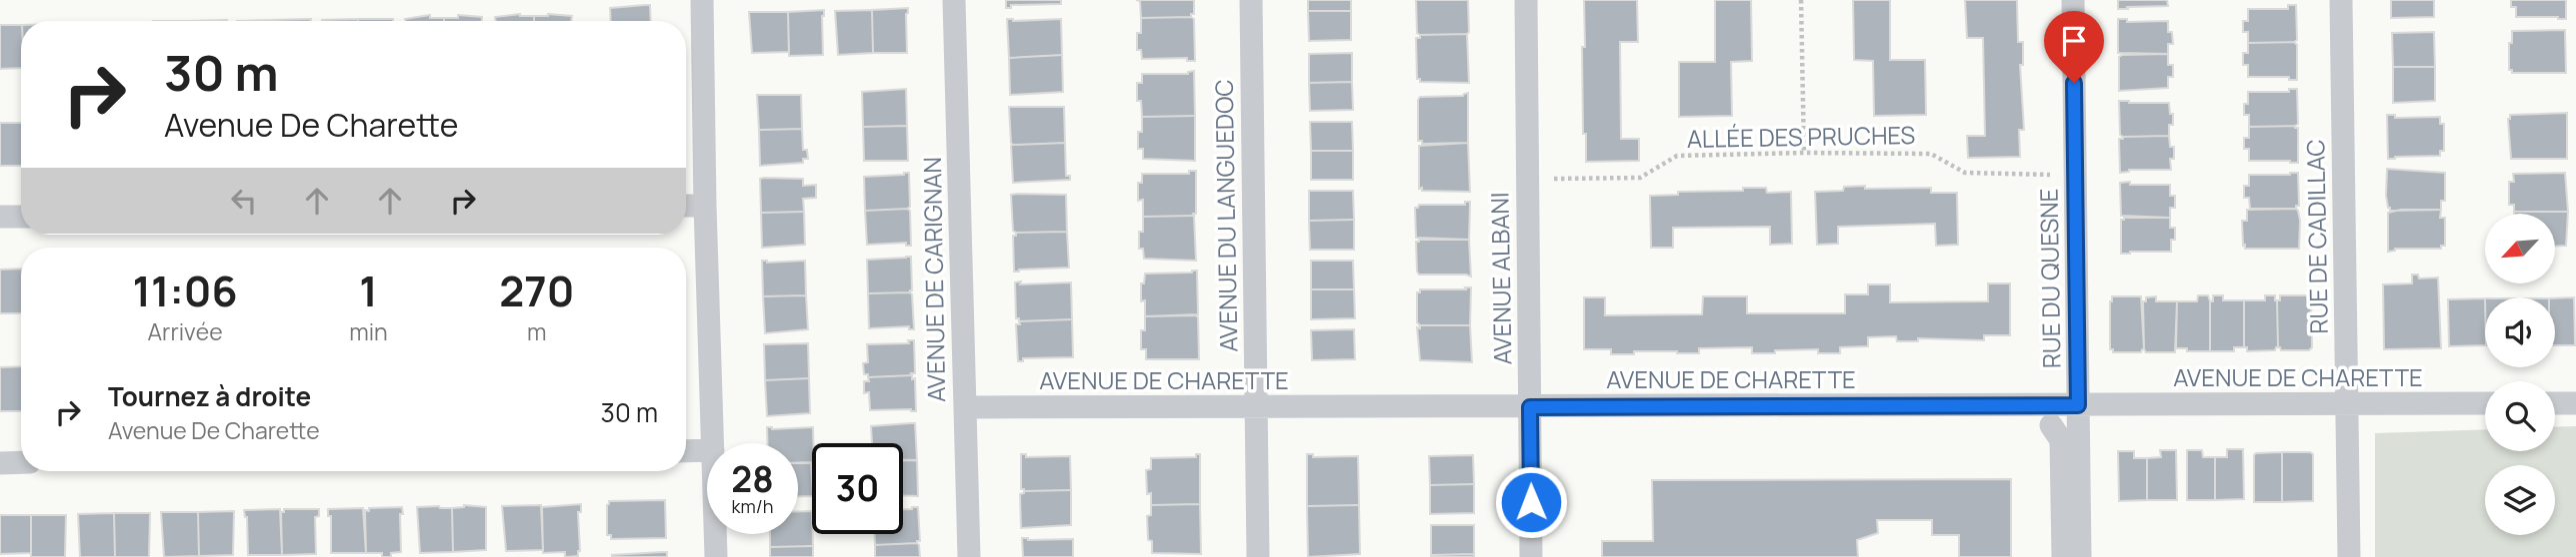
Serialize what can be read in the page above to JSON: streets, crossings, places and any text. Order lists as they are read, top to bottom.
{
  "streets": {
    "street": [
      "AVENUE DU LANGUEDOC",
      "RUE DE CADILLAC",
      "AVENUE ALBANI",
      "RUE DU QUESNE",
      "AVENUE DE CARIGNAN",
      "AVENUE DE CHARETTE"
    ],
    "path": ["ALLÉE DES PRUCHES"]
  },
  "crossings": [
    ["AVENUE DU LANGUEDOC", "AVENUE DE CHARETTE"],
    ["RUE DE CADILLAC", "AVENUE DE CHARETTE"],
    ["AVENUE ALBANI", "AVENUE DE CHARETTE"],
    ["RUE DU QUESNE", "AVENUE DE CHARETTE"],
    ["AVENUE DE CARIGNAN", "AVENUE DE CHARETTE"]
  ],
  "north": "bottom left",
  "page": {
    "turn": ["30 m", "Avenue De Charette"],
    "eta": [
      "11:06",
      "Arrivée",
      "1",
      "min",
      "270",
      "m"
    ],
    "list": [
      {
        "name": "Tournez à droite",
        "note": "Avenue De Charette",
        "value": "30 m"
      }
    ],
    "speed": "28 km/h",
    "limit": "30"
  }
}
